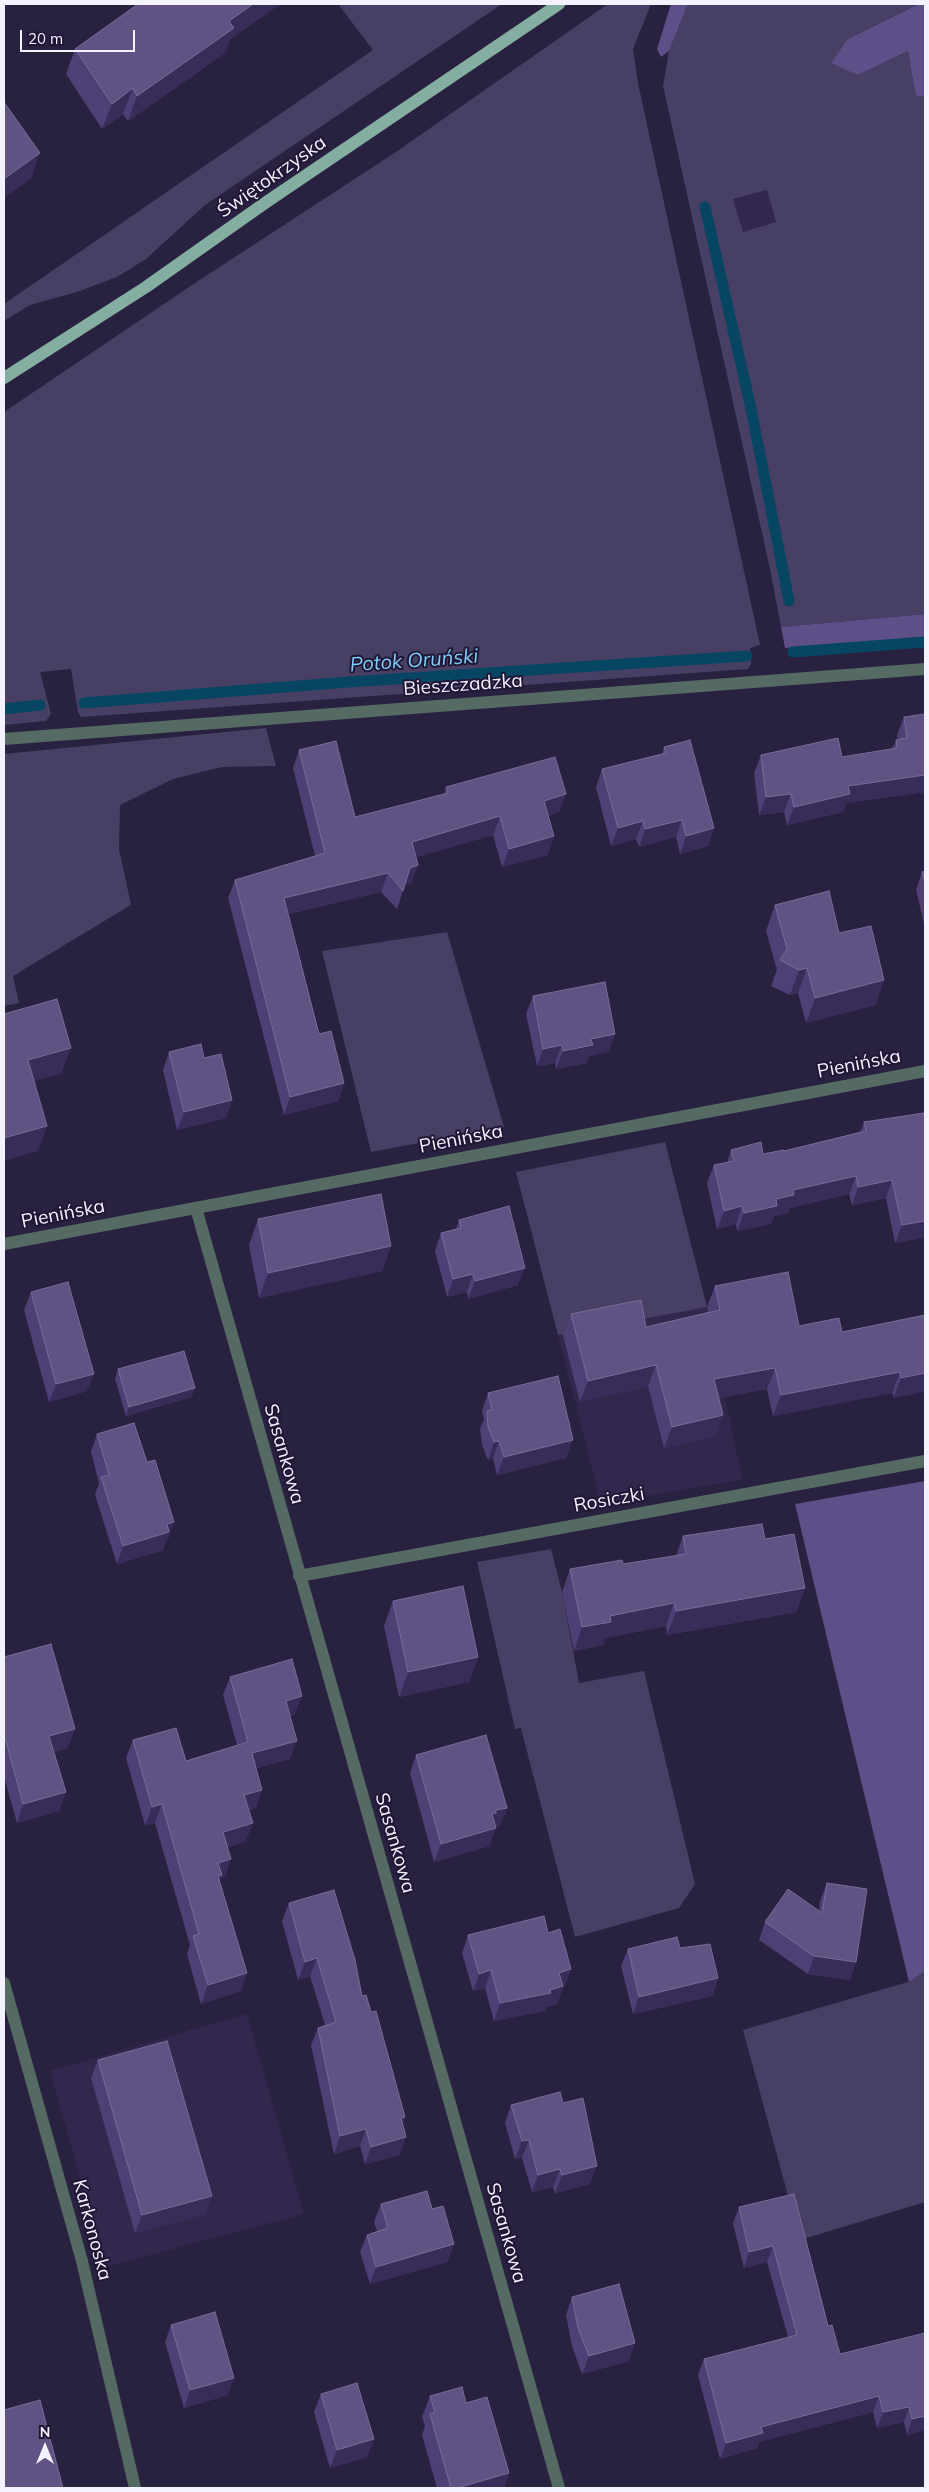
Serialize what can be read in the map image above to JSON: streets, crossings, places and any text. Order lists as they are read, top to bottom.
{
  "streets": {
    "main road": ["Świętokrzyska"],
    "street": [
      "Bieszczadzka",
      "Pienińska",
      "Sasankowa",
      "Rosiczki",
      "Karkonoska"
    ]
  },
  "crossings": [
    ["Pienińska", "Sasankowa"],
    ["Sasankowa", "Rosiczki"]
  ],
  "water": ["Potok Oruński"],
  "scale_bar": "20 m",
  "north": "top"
}
